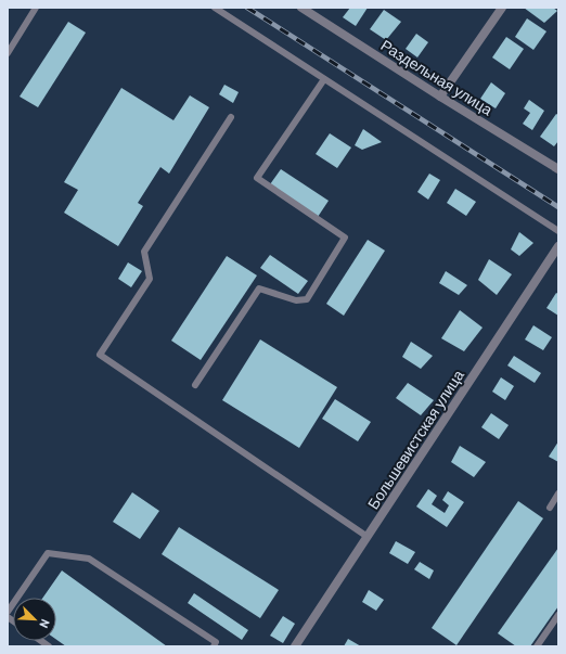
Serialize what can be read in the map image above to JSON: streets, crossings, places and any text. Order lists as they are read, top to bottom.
{
  "streets": {
    "street": ["Раздельная улица", "Большевистская улица"]
  },
  "north": "bottom right"
}
